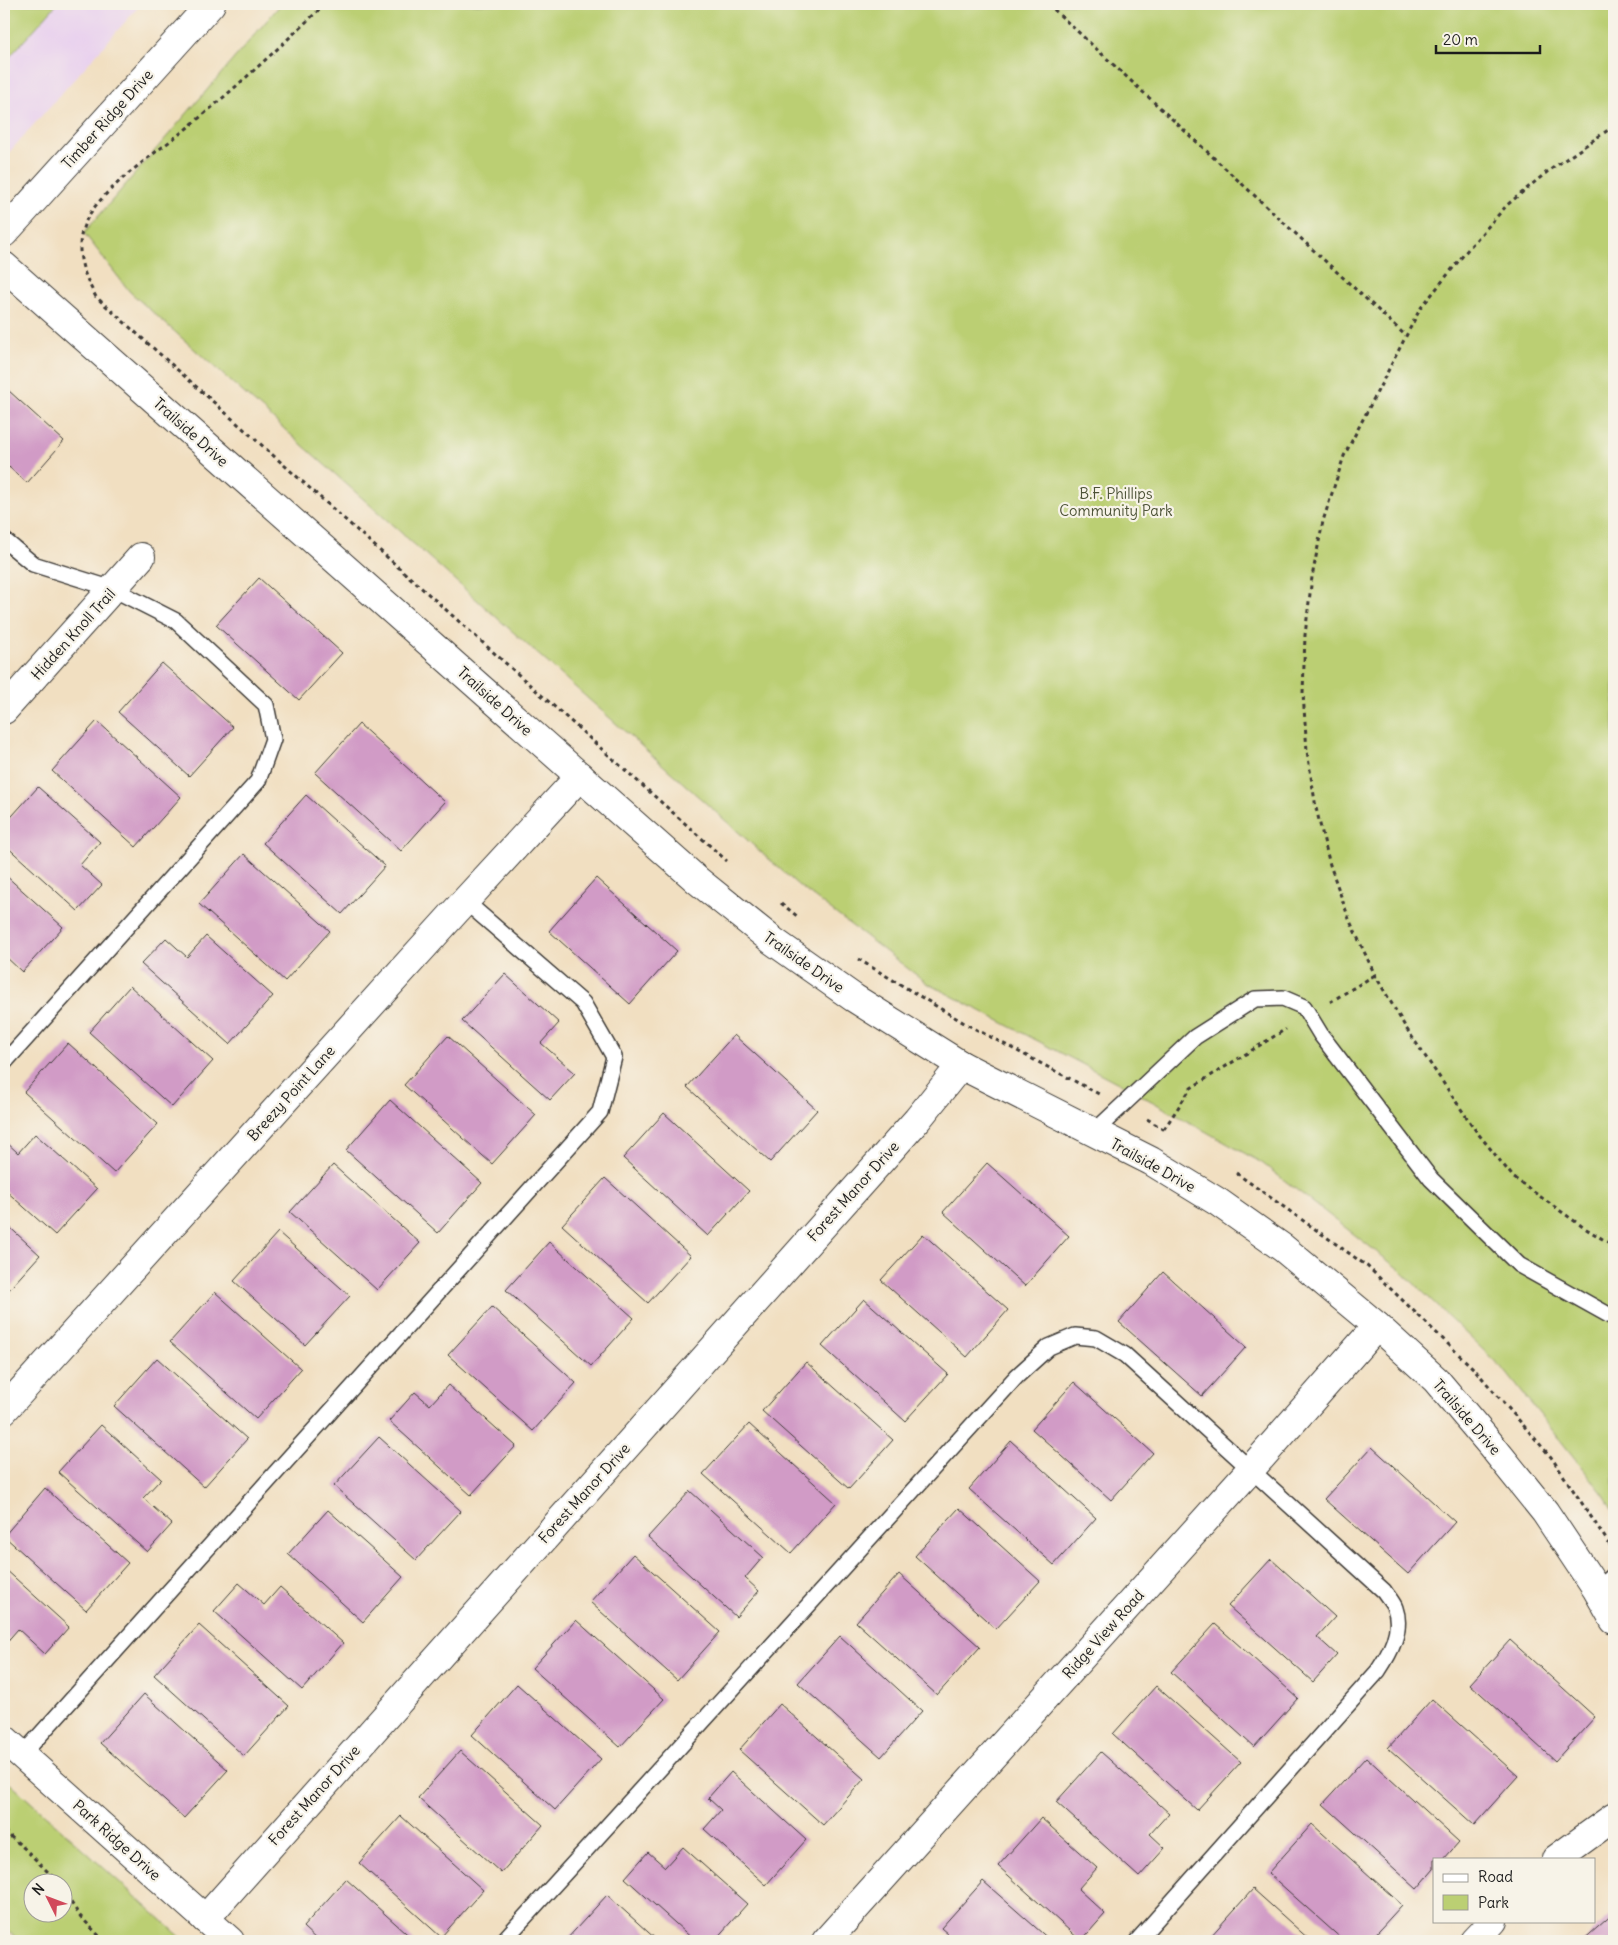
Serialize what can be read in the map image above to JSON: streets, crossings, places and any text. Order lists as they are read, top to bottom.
{
  "streets": {
    "street": [
      "Timber Ridge Drive",
      "Trailside Drive",
      "Hidden Knoll Trail",
      "Breezy Point Lane",
      "Forest Manor Drive",
      "Ridge View Road",
      "Park Ridge Drive"
    ]
  },
  "crossings": [
    ["Trailside Drive", "Breezy Point Lane"],
    ["Trailside Drive", "Forest Manor Drive"],
    ["Trailside Drive", "Ridge View Road"],
    ["Forest Manor Drive", "Park Ridge Drive"]
  ],
  "parks": ["B.F. Phillips Community Park"],
  "legend": ["Road", "Park"],
  "scale_bar": "20 m",
  "north": "top left"
}
